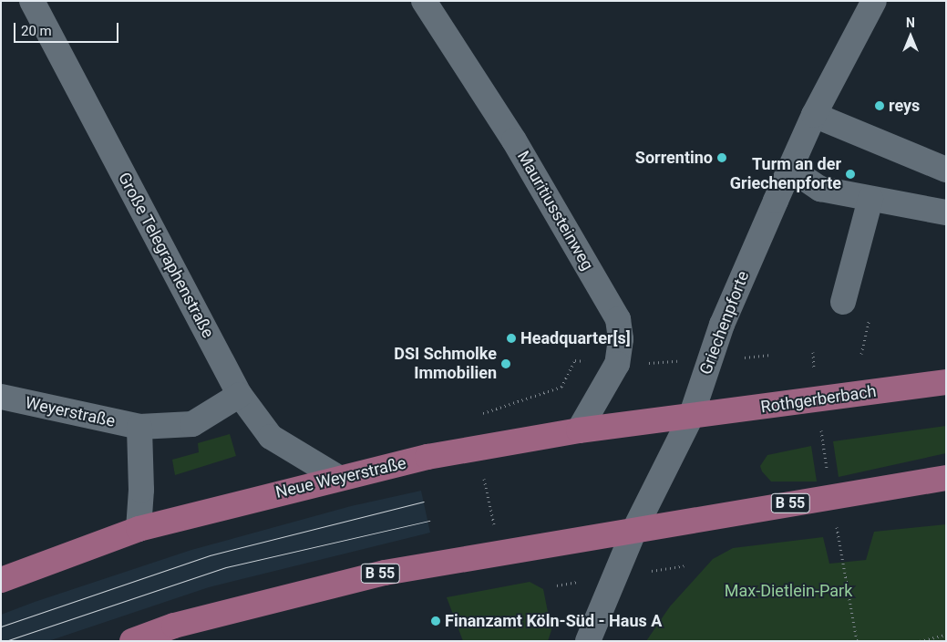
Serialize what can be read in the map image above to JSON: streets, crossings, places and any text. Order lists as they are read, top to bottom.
{
  "streets": {
    "main road": ["Rothgerberbach", "Neue Weyerstraße", "B 55"],
    "street": [
      "Mauritiussteinweg",
      "Große Telegraphenstraße",
      "Griechenpforte",
      "Weyerstraße"
    ]
  },
  "crossings": [
    ["Mauritiussteinweg", "Neue Weyerstraße"],
    ["Große Telegraphenstraße", "Weyerstraße"],
    ["Große Telegraphenstraße", "Neue Weyerstraße"],
    ["Griechenpforte", "Rothgerberbach"],
    ["Griechenpforte", "Neue Weyerstraße"],
    ["Griechenpforte", "B 55"],
    ["Rothgerberbach", "Neue Weyerstraße"]
  ],
  "parks": ["Max-Dietlein-Park"],
  "places": [
    "reys",
    "Sorrentino",
    "Turm an der Griechenpforte",
    "Headquarter[s]",
    "DSI Schmolke Immobilien",
    "Finanzamt Köln-Süd - Haus A"
  ],
  "scale_bar": "20 m",
  "north": "top"
}
